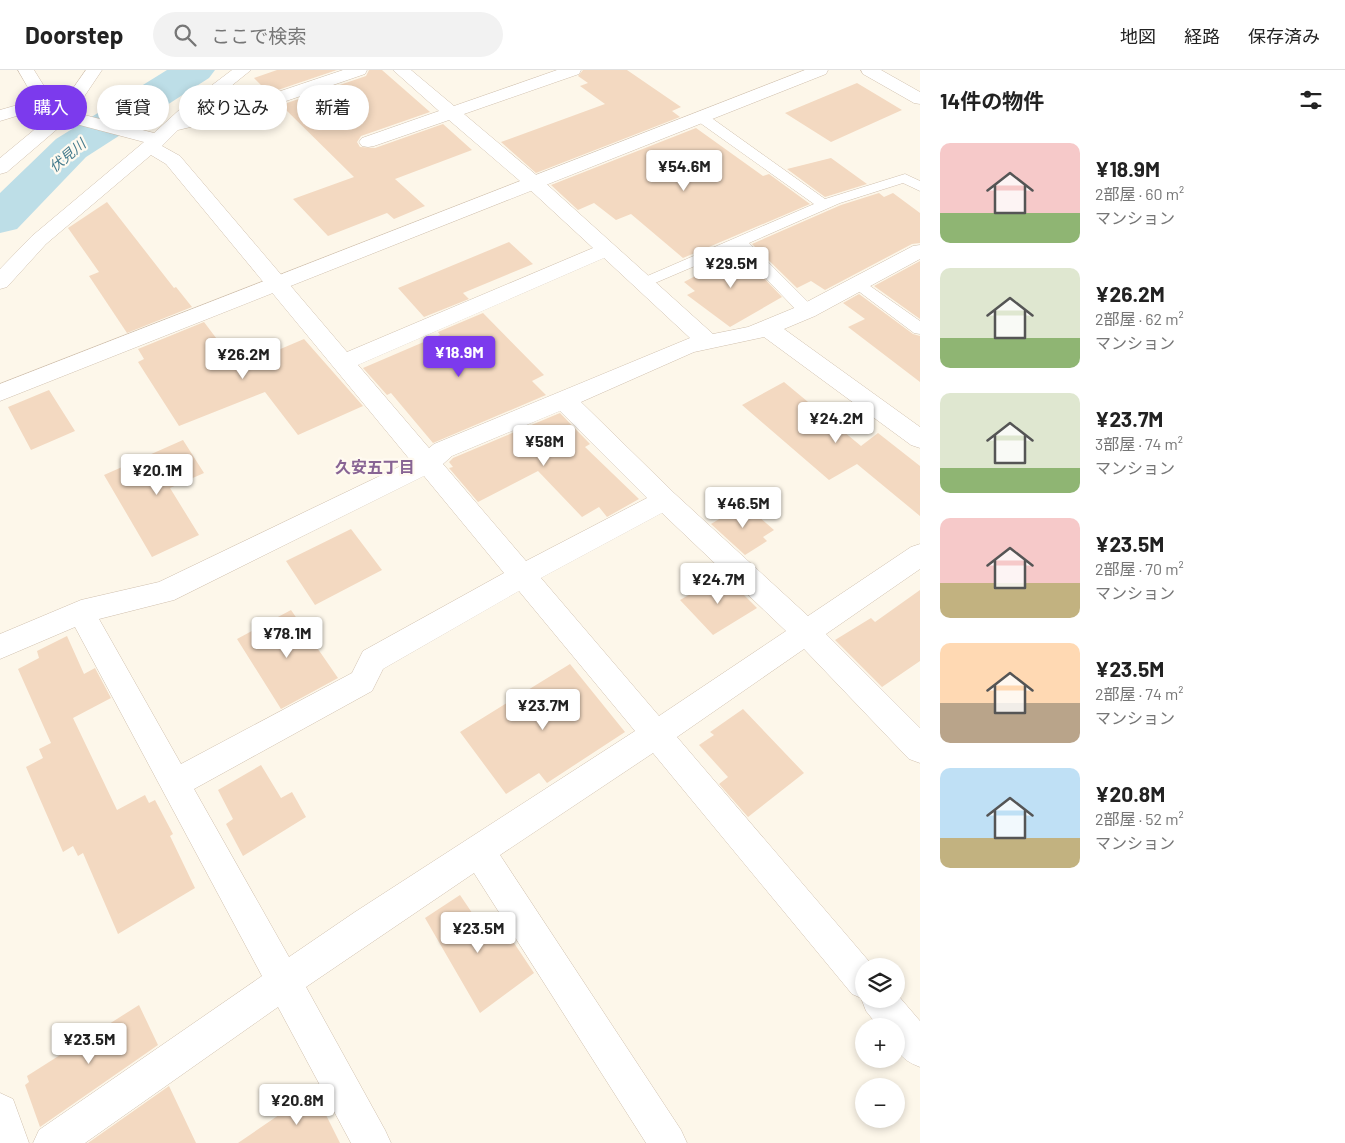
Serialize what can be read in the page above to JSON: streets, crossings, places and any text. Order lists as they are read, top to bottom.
{
  "districts": ["久安五丁目"],
  "water": ["伏見川"],
  "page": {
    "header": "Doorstep",
    "search": "ここで検索",
    "nav": ["地図", "経路", "保存済み"],
    "heading": "14件の物件",
    "chip": [
      "購入",
      "賃貸",
      "絞り込み",
      "新着"
    ],
    "list": [
      {
        "name": "¥18.9M",
        "note": "2部屋 · 60 m² · マンション"
      },
      {
        "name": "¥26.2M",
        "note": "2部屋 · 62 m² · マンション"
      },
      {
        "name": "¥23.7M",
        "note": "3部屋 · 74 m² · マンション"
      },
      {
        "name": "¥23.5M",
        "note": "2部屋 · 70 m² · マンション"
      },
      {
        "name": "¥23.5M",
        "note": "2部屋 · 74 m² · マンション"
      },
      {
        "name": "¥20.8M",
        "note": "2部屋 · 52 m² · マンション"
      }
    ],
    "price": [
      "¥54.6M",
      "¥29.5M",
      "¥18.9M",
      "¥26.2M",
      "¥24.2M",
      "¥58M",
      "¥20.1M",
      "¥46.5M",
      "¥24.7M",
      "¥78.1M",
      "¥23.7M",
      "¥23.5M",
      "¥23.5M",
      "¥20.8M"
    ],
    "map_buttons": ["+", "−"]
  }
}
